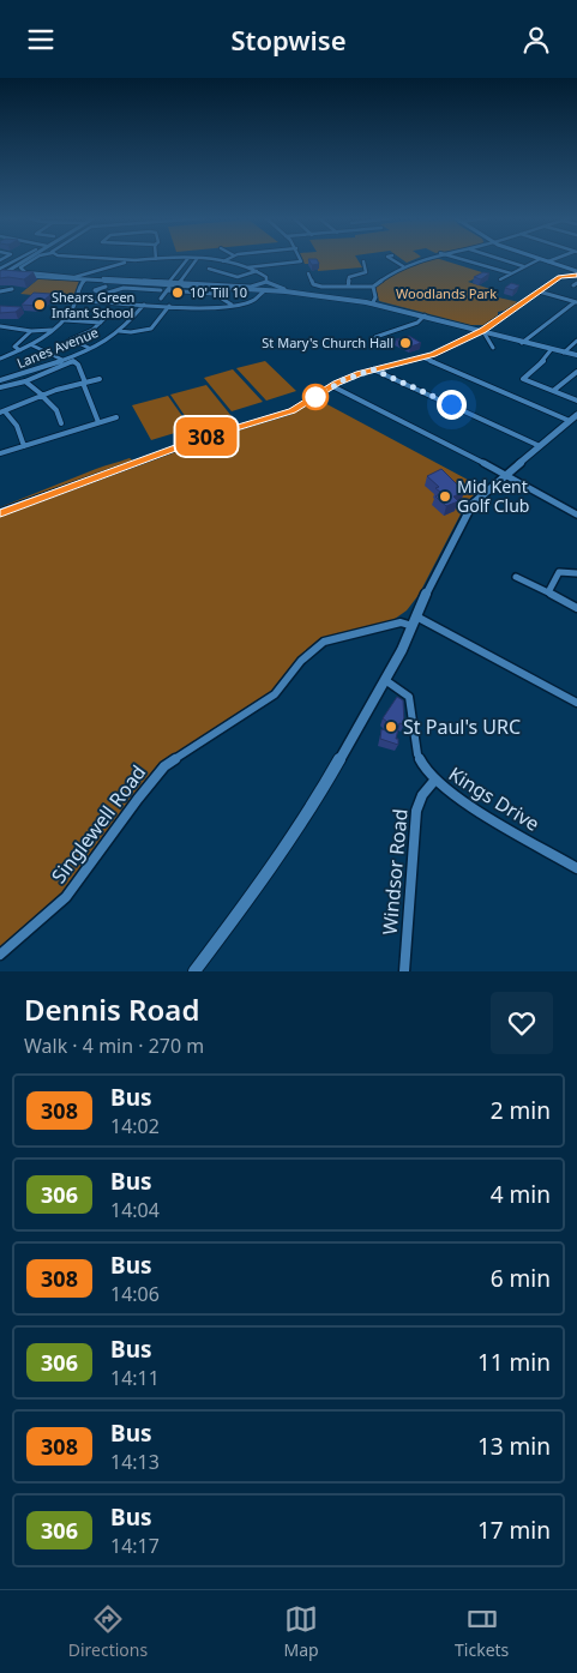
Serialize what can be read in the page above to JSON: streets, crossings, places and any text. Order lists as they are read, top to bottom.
{
  "streets": {
    "street": [
      "Lanes Avenue",
      "Kings Drive",
      "Singlewell Road",
      "Windsor Road"
    ]
  },
  "crossings": [
    ["Kings Drive", "Windsor Road"]
  ],
  "parks": ["Woodlands Park"],
  "places": [
    "10' Till 10",
    "Shears Green Infant School",
    "St Mary's Church Hall",
    "Mid Kent Golf Club",
    "St Paul's URC"
  ],
  "lines": ["bus line 308"],
  "page": {
    "header": "Stopwise",
    "on_map": "308",
    "heading": ["Dennis Road", "Walk · 4 min · 270 m"],
    "list": [
      {
        "mark": "308",
        "name": "Bus",
        "note": "14:02",
        "value": "2 min"
      },
      {
        "mark": "306",
        "name": "Bus",
        "note": "14:04",
        "value": "4 min"
      },
      {
        "mark": "308",
        "name": "Bus",
        "note": "14:06",
        "value": "6 min"
      },
      {
        "mark": "306",
        "name": "Bus",
        "note": "14:11",
        "value": "11 min"
      },
      {
        "mark": "308",
        "name": "Bus",
        "note": "14:13",
        "value": "13 min"
      },
      {
        "mark": "306",
        "name": "Bus",
        "note": "14:17",
        "value": "17 min"
      }
    ],
    "tabs": ["Directions", "Map", "Tickets"]
  }
}
